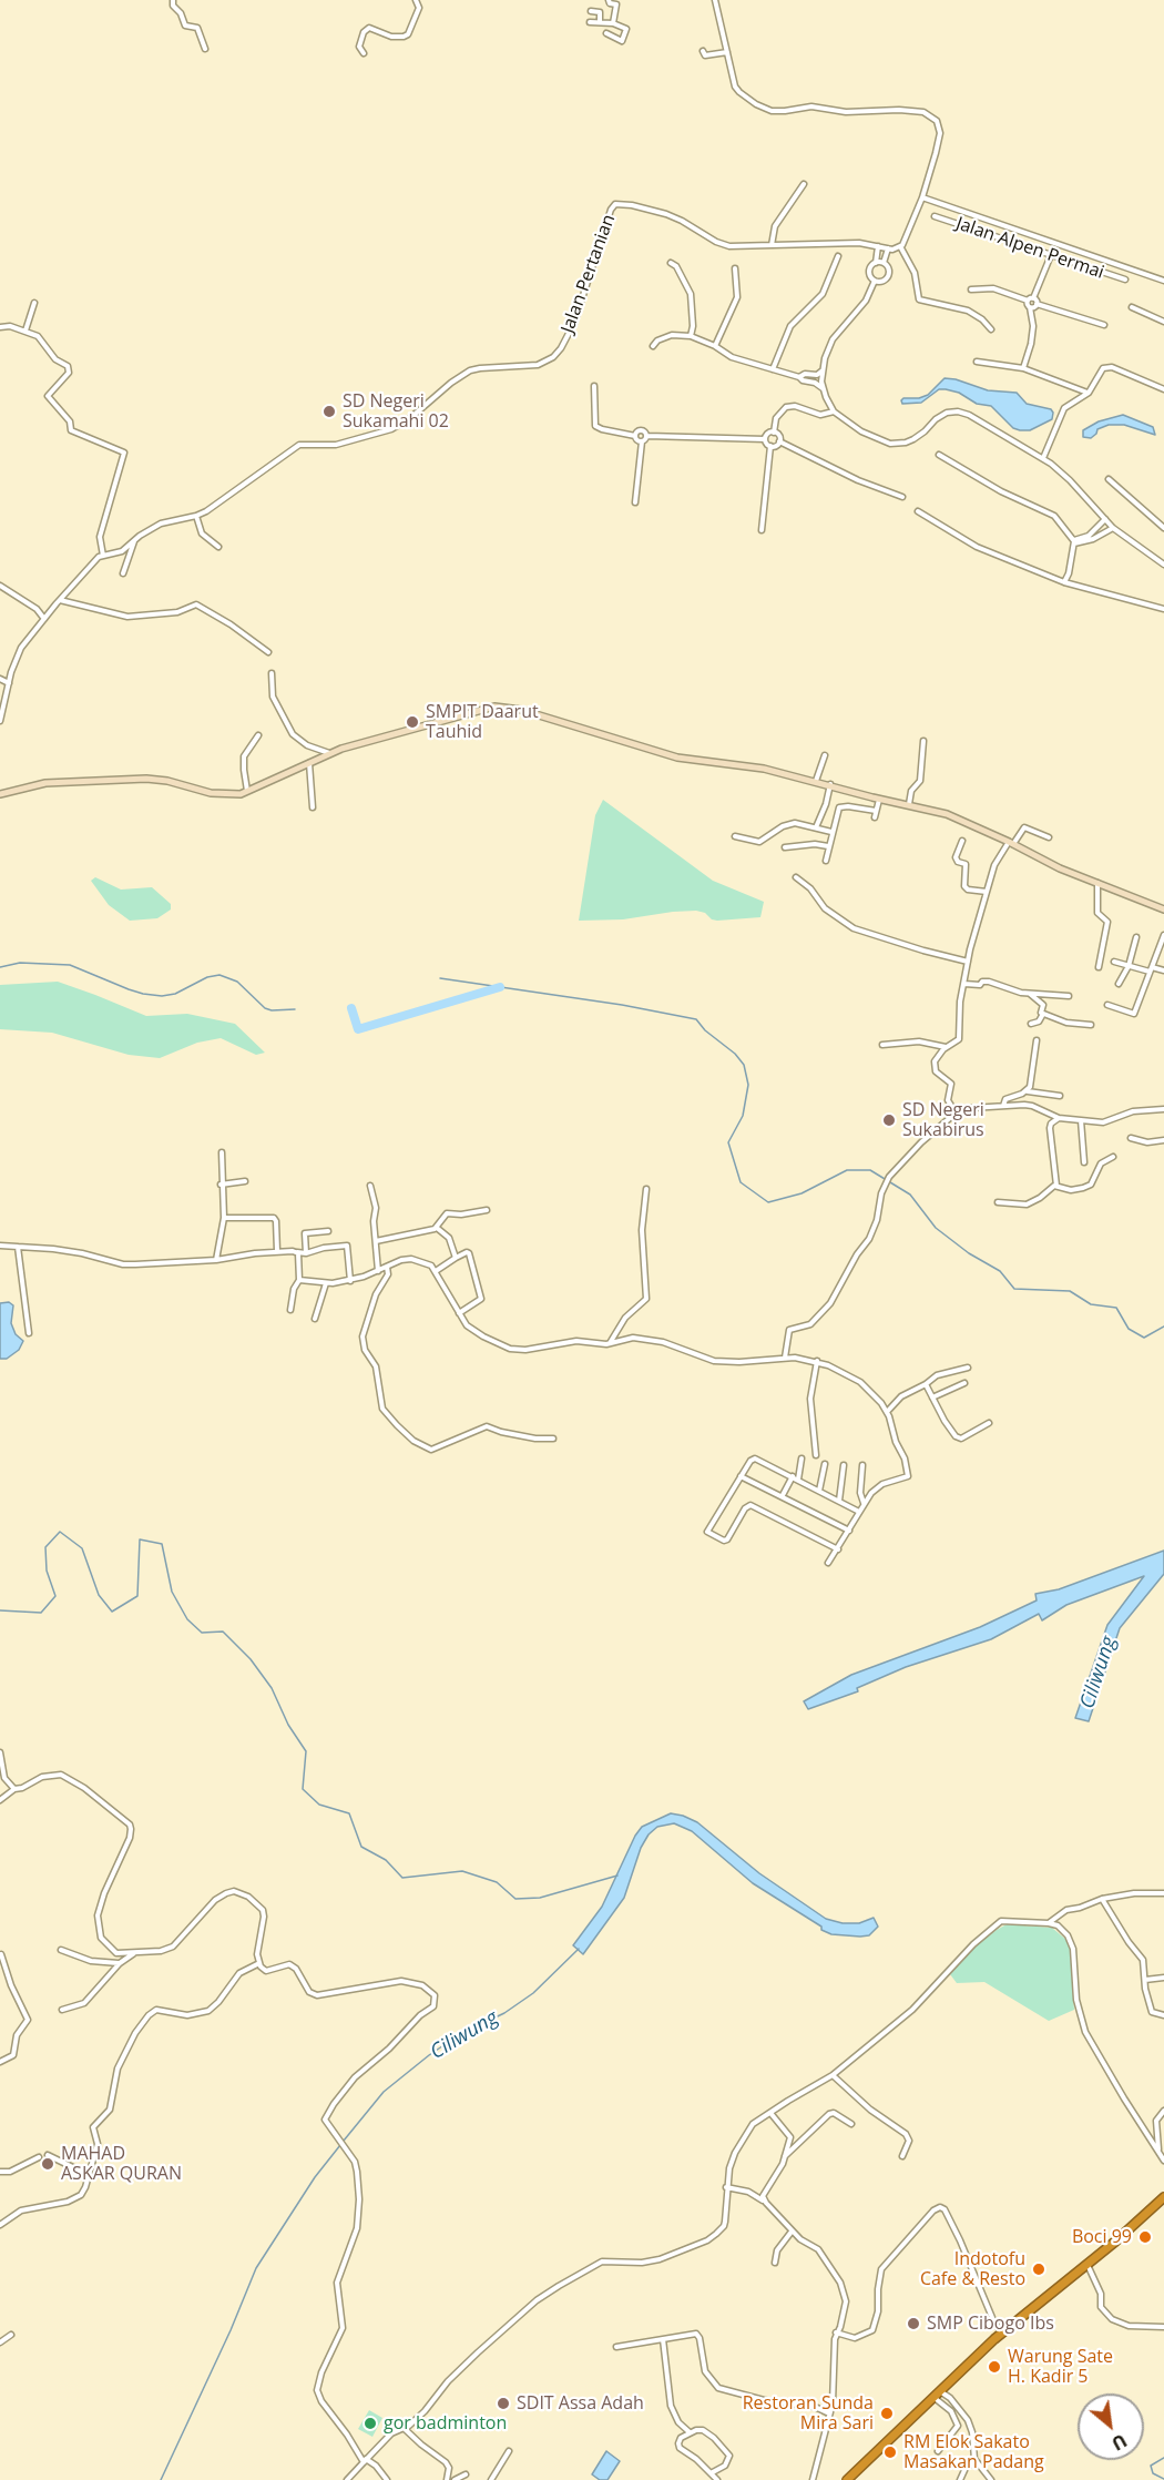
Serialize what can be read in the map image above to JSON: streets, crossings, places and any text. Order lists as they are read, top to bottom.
{
  "streets": {
    "street": ["Jalan Alpen Permai", "Jalan Pertanian"]
  },
  "water": ["Ciliwung"],
  "places": [
    "SD Negeri Sukamahi 02",
    "SMPIT Daarut Tauhid",
    "SD Negeri Sukabirus",
    "MAHAD ASKAR QURAN",
    "Boci 99",
    "Indotofu Cafe & Resto",
    "SMP Cibogo Ibs",
    "Warung Sate H. Kadir 5",
    "SDIT Assa Adah",
    "Restoran Sunda Mira Sari",
    "gor badminton",
    "RM Elok Sakato Masakan Padang"
  ],
  "north": "bottom right"
}
